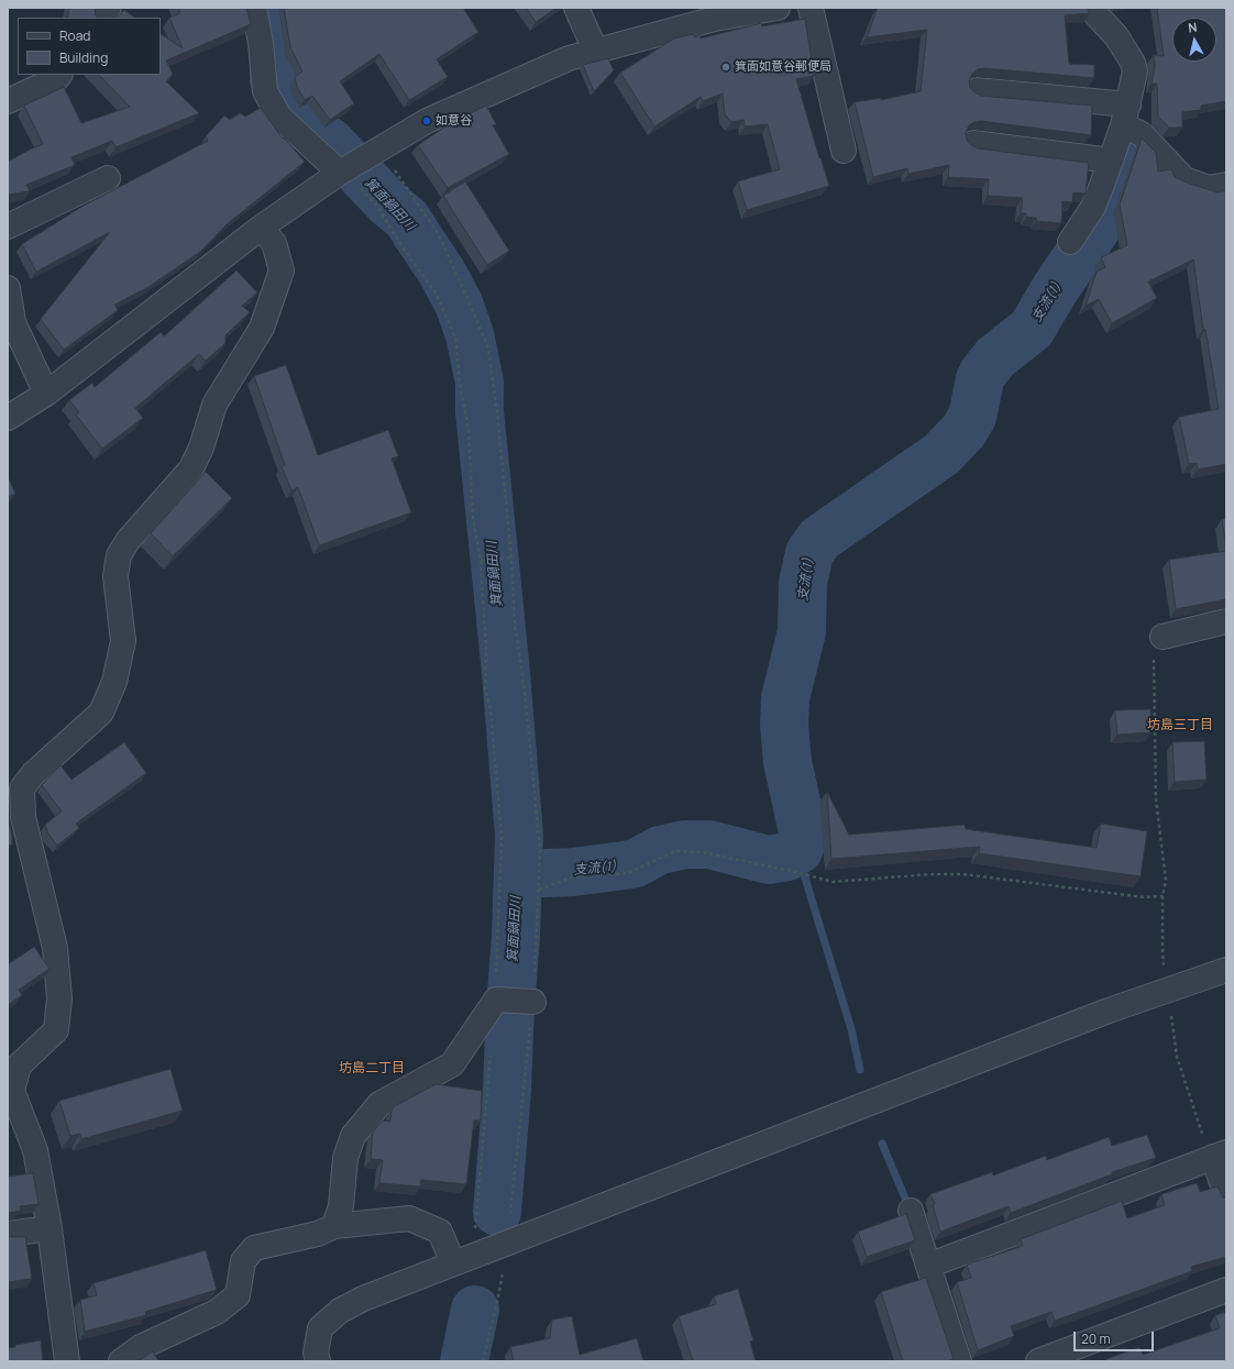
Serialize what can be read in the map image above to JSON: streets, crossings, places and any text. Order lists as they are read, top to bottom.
{
  "districts": ["坊島三丁目", "坊島二丁目"],
  "water": ["箕面鍋田川", "支流(1)"],
  "places": ["箕面如意谷郵便局", "如意谷"],
  "legend": ["Road", "Building"],
  "scale_bar": "20 m",
  "north": "top"
}
